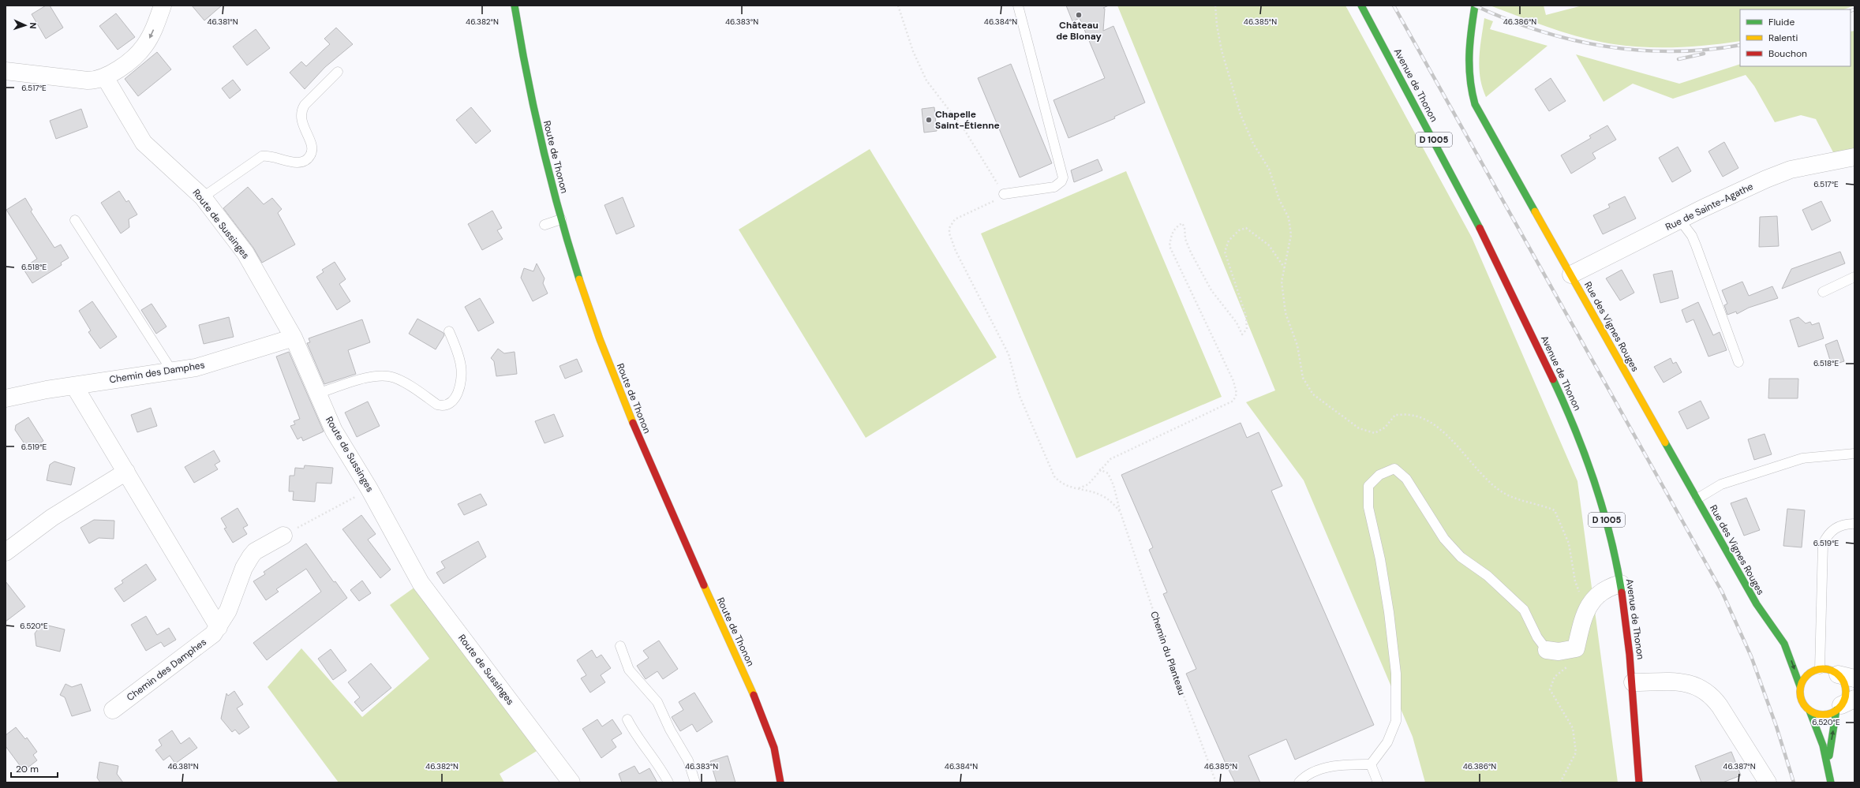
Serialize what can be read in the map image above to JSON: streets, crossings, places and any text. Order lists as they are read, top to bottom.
{
  "streets": {
    "main road": [
      "Avenue de Thonon",
      "D 1005",
      "Route de Thonon",
      "Rue des Vignes Rouges"
    ],
    "street": ["Rue de Sainte-Agathe", "Route de Sussinges", "Chemin des Damphes"],
    "path": ["Chemin du Planteau"]
  },
  "crossings": [
    ["Rue de Sainte-Agathe", "Rue des Vignes Rouges"],
    ["Route de Sussinges", "Chemin des Damphes"]
  ],
  "places": ["Château de Blonay", "Chapelle Saint-Étienne"],
  "legend": ["Fluide", "Ralenti", "Bouchon"],
  "scale_bar": "20 m",
  "north": "right",
  "coordinates": [
    "46.381°N",
    "46.382°N",
    "46.383°N",
    "46.384°N",
    "46.385°N",
    "46.386°N",
    "6.517°E",
    "6.518°E",
    "6.519°E",
    "6.520°E",
    "46.387°N"
  ]
}
